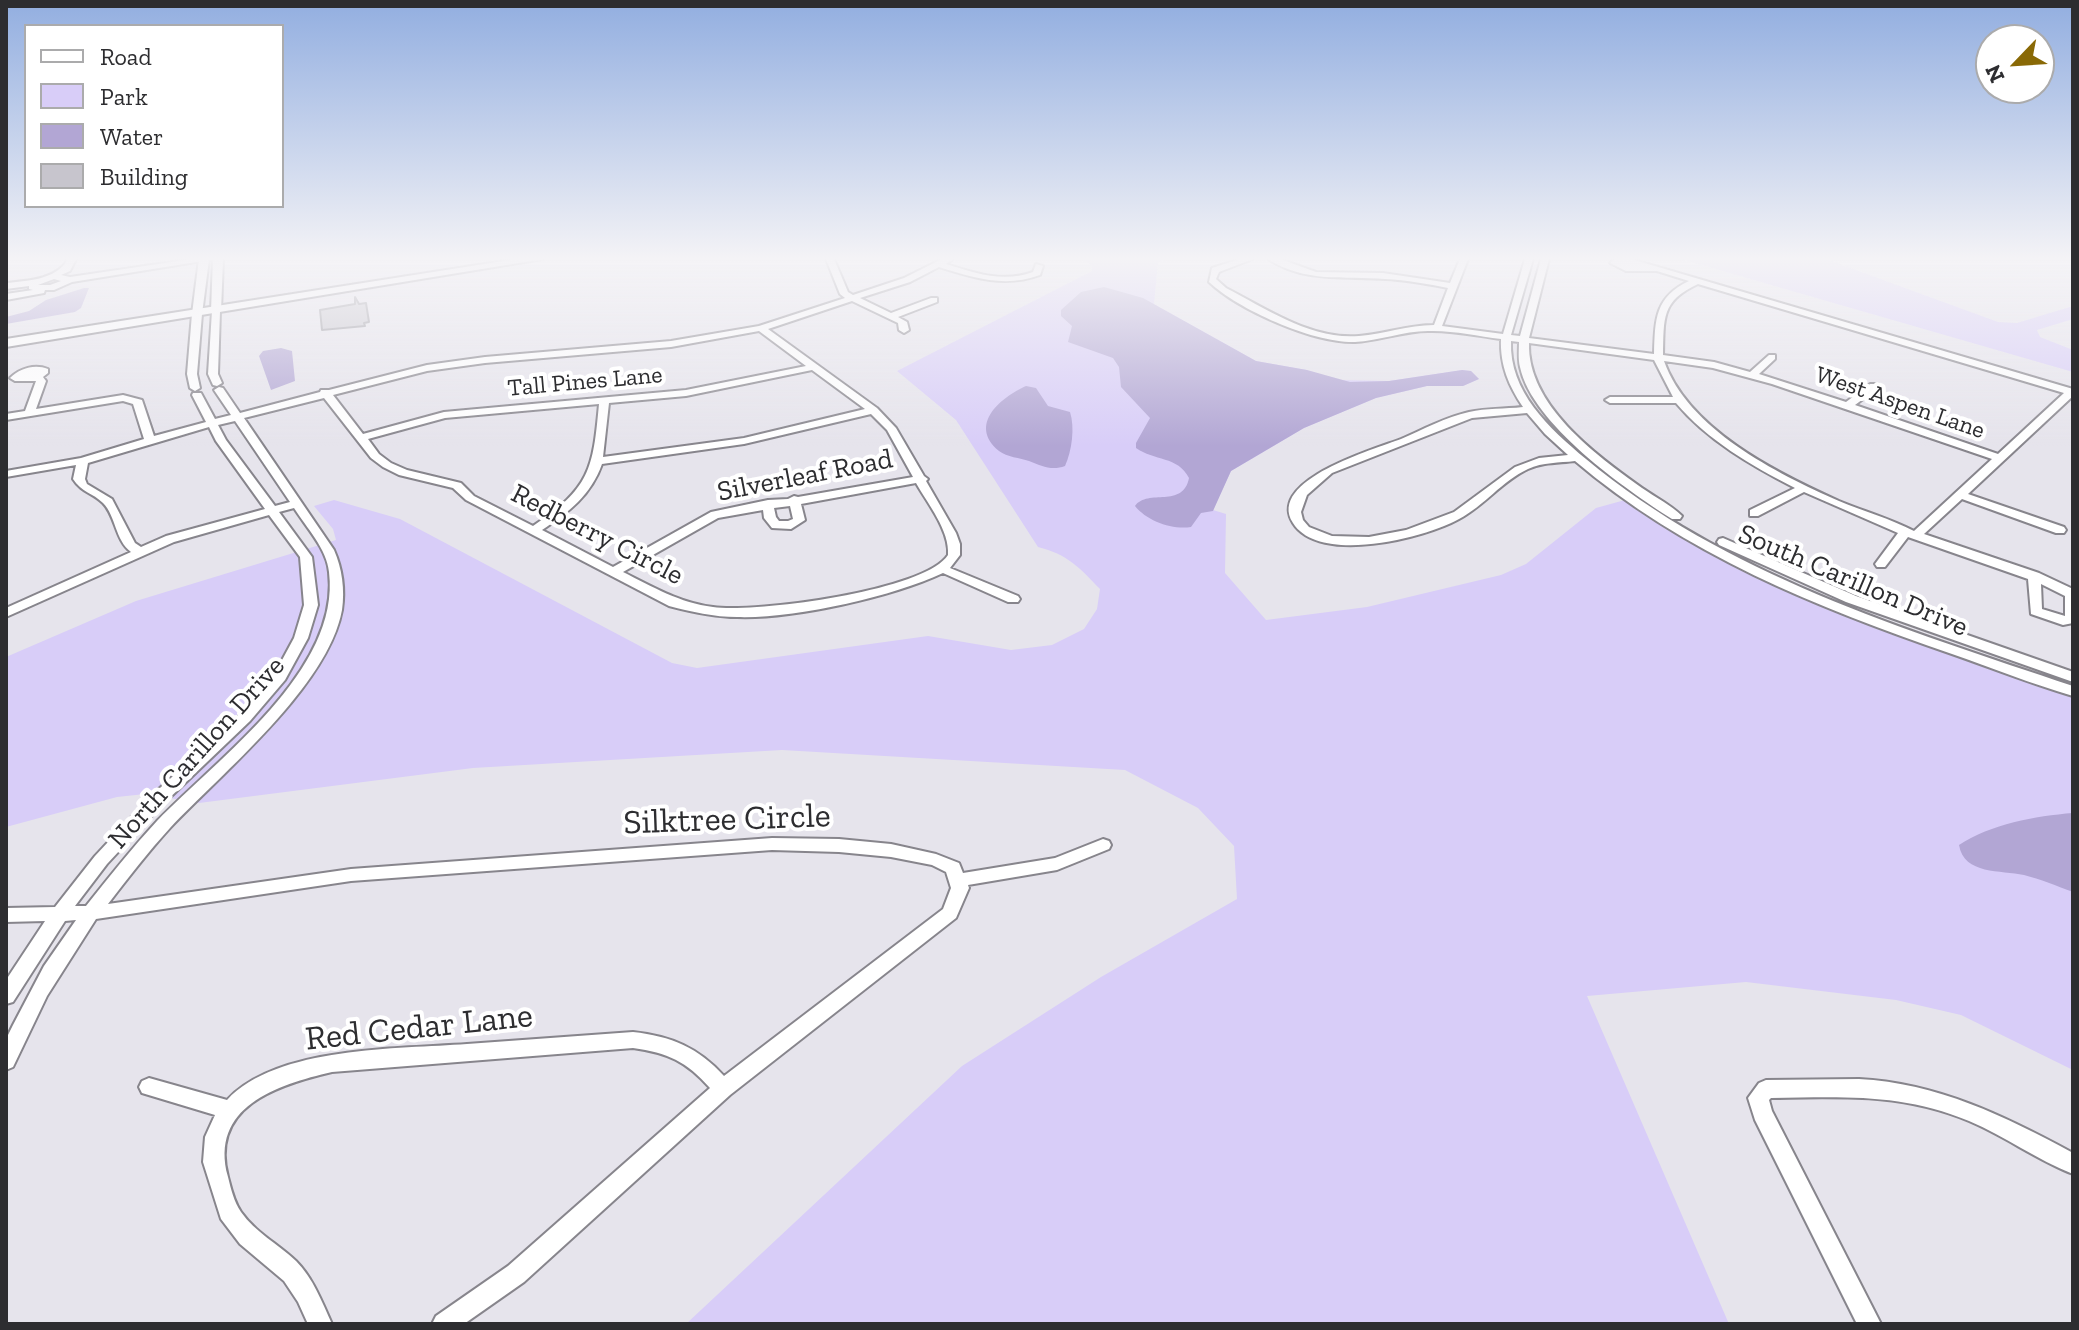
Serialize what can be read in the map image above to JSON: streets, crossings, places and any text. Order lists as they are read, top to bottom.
{
  "streets": {
    "street": [
      "Tall Pines Lane",
      "West Aspen Lane",
      "Silverleaf Road",
      "Redberry Circle",
      "South Carillon Drive",
      "North Carillon Drive",
      "Silktree Circle",
      "Red Cedar Lane"
    ]
  },
  "crossings": [
    ["Tall Pines Lane", "Redberry Circle"],
    ["West Aspen Lane", "South Carillon Drive"],
    ["Silverleaf Road", "Redberry Circle"],
    ["North Carillon Drive", "Silktree Circle"]
  ],
  "legend": [
    "Road",
    "Park",
    "Water",
    "Building"
  ],
  "north": "bottom left"
}
